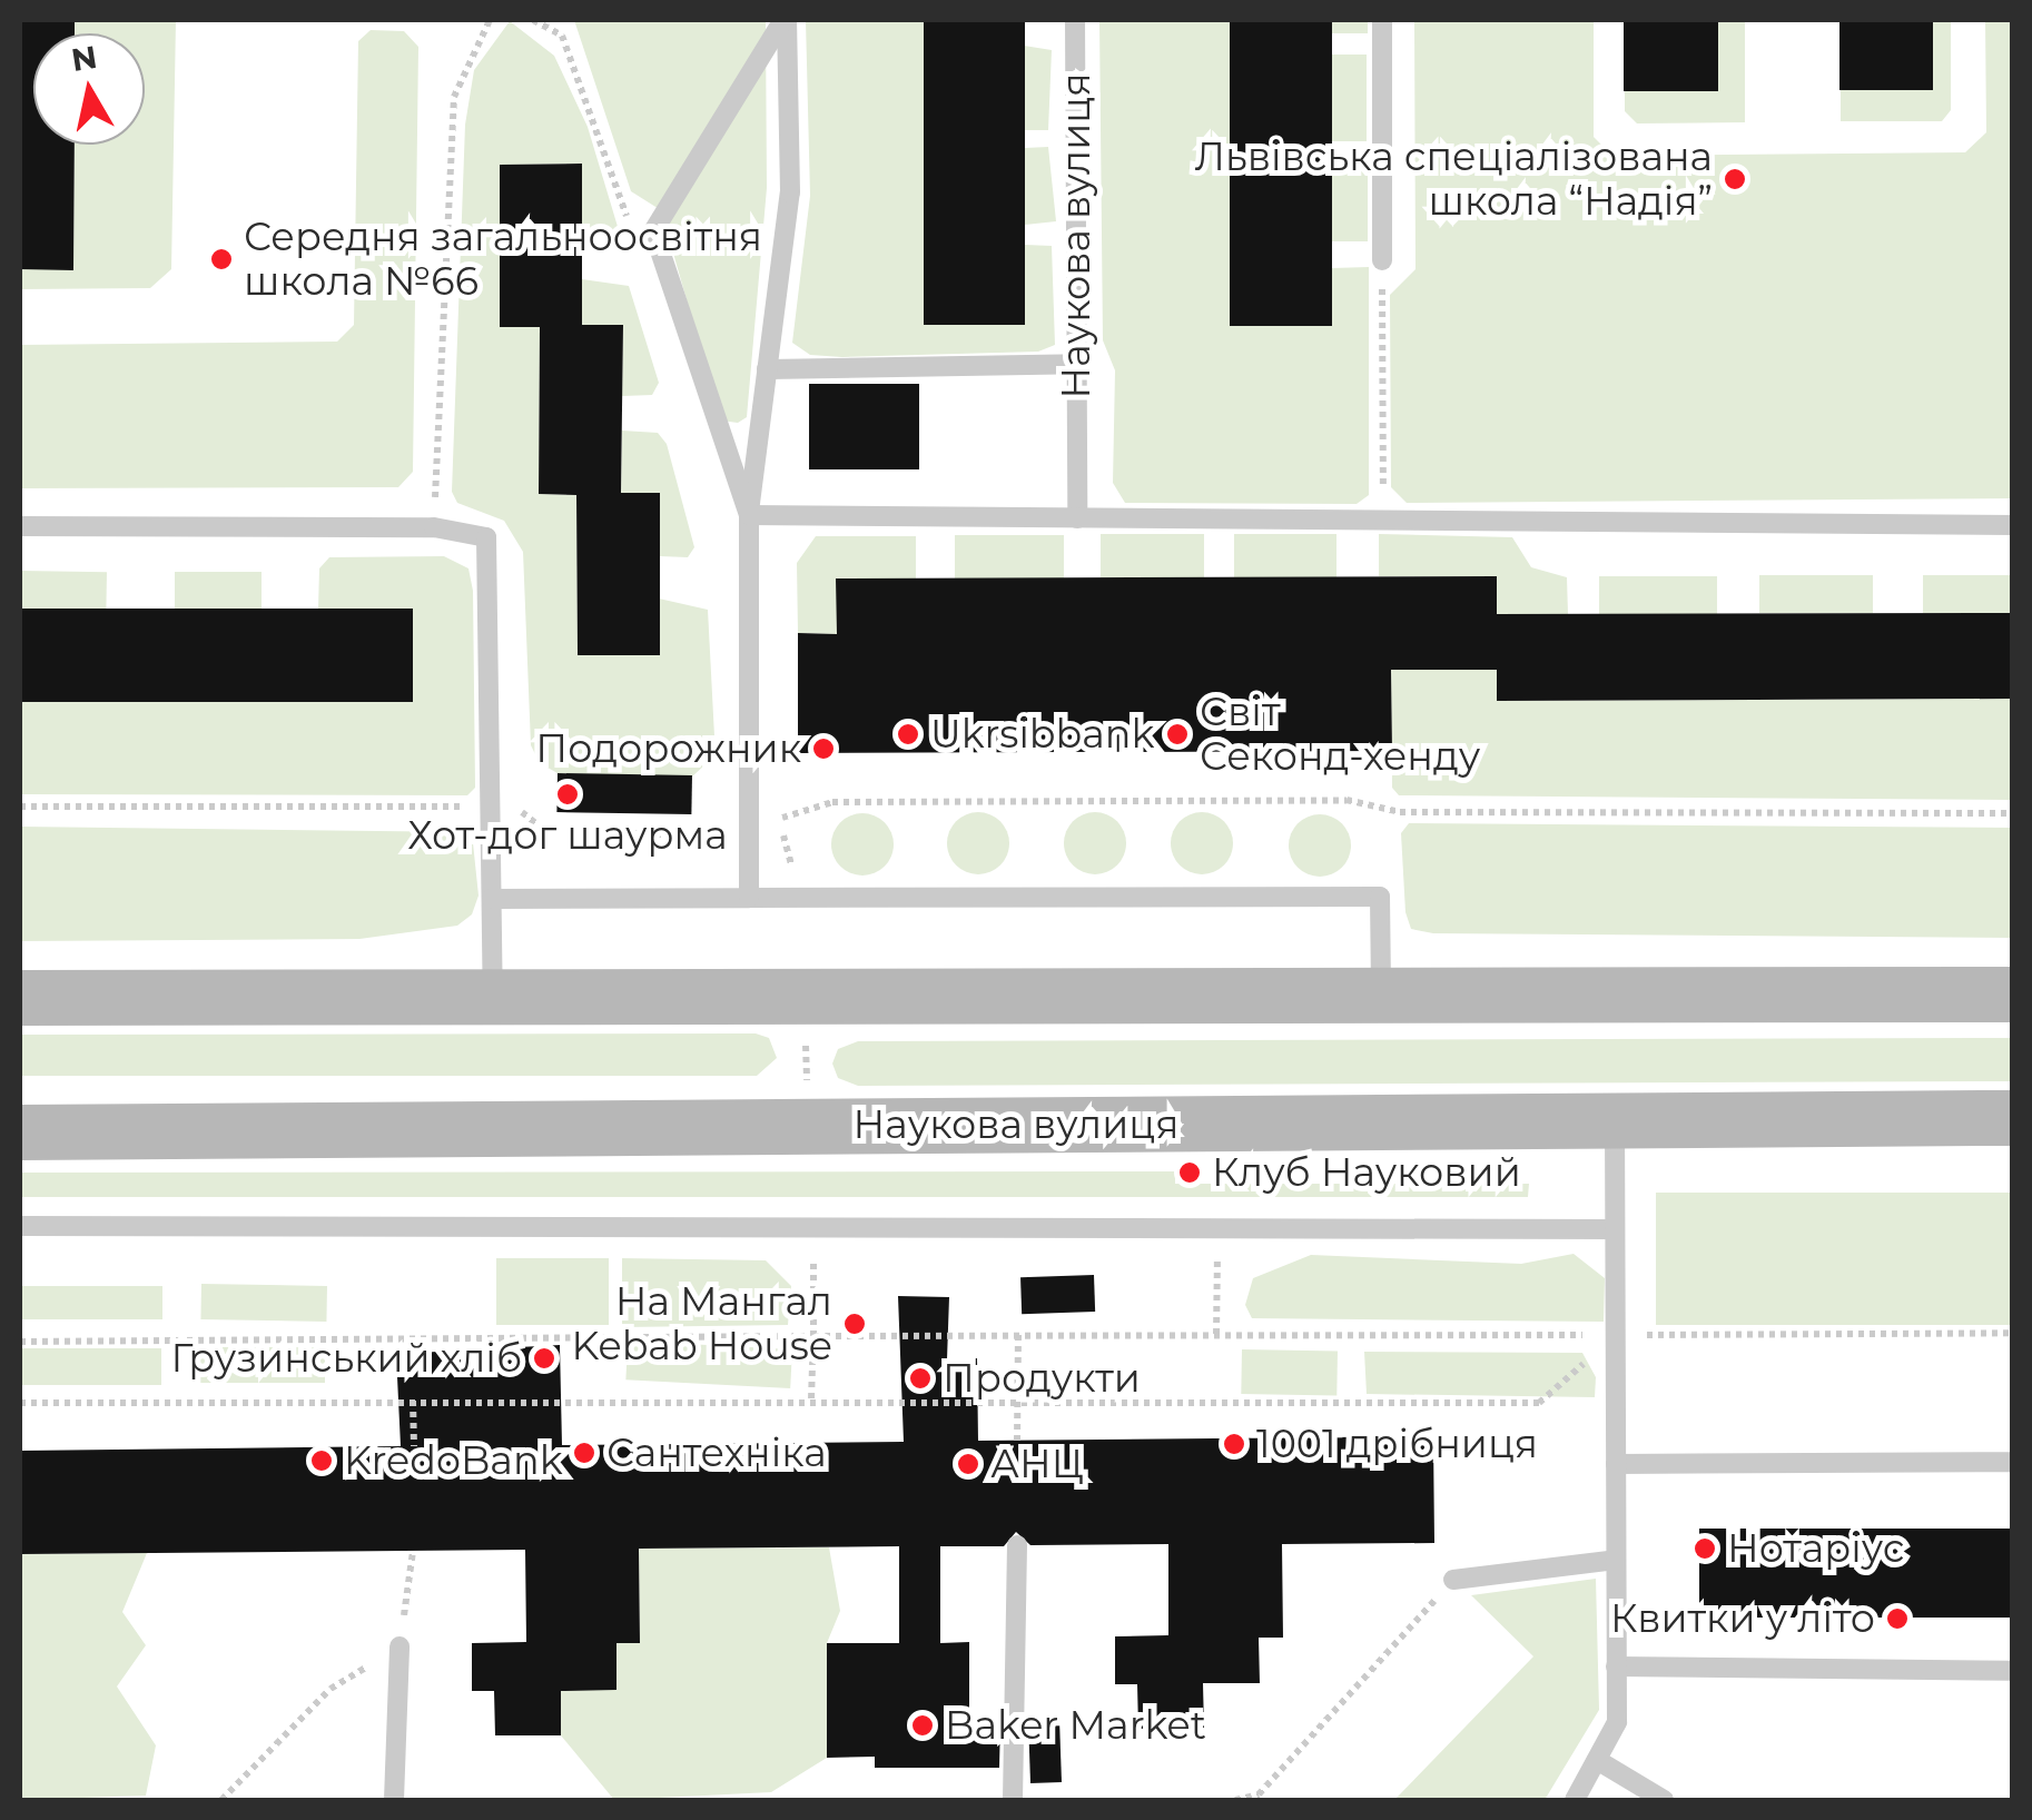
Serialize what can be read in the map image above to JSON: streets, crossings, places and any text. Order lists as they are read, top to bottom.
{
  "streets": {
    "main road": ["Наукова вулиця"]
  },
  "places": [
    "Львівська спеціалізована школа “Надія”",
    "Середня загальноосвітня школа №66",
    "Ukrsibbank",
    "Світ Секонд-хенду",
    "Подорожник",
    "Хот-дог шаурма",
    "Клуб Науковий",
    "На Мангал Kebab House",
    "Грузинський хліб",
    "Продукти",
    "1001 дрібниця",
    "Сантехніка",
    "KredoBank",
    "АНЦ",
    "Нотаріус",
    "Квитки у літо",
    "Baker Market"
  ],
  "north": "top"
}
